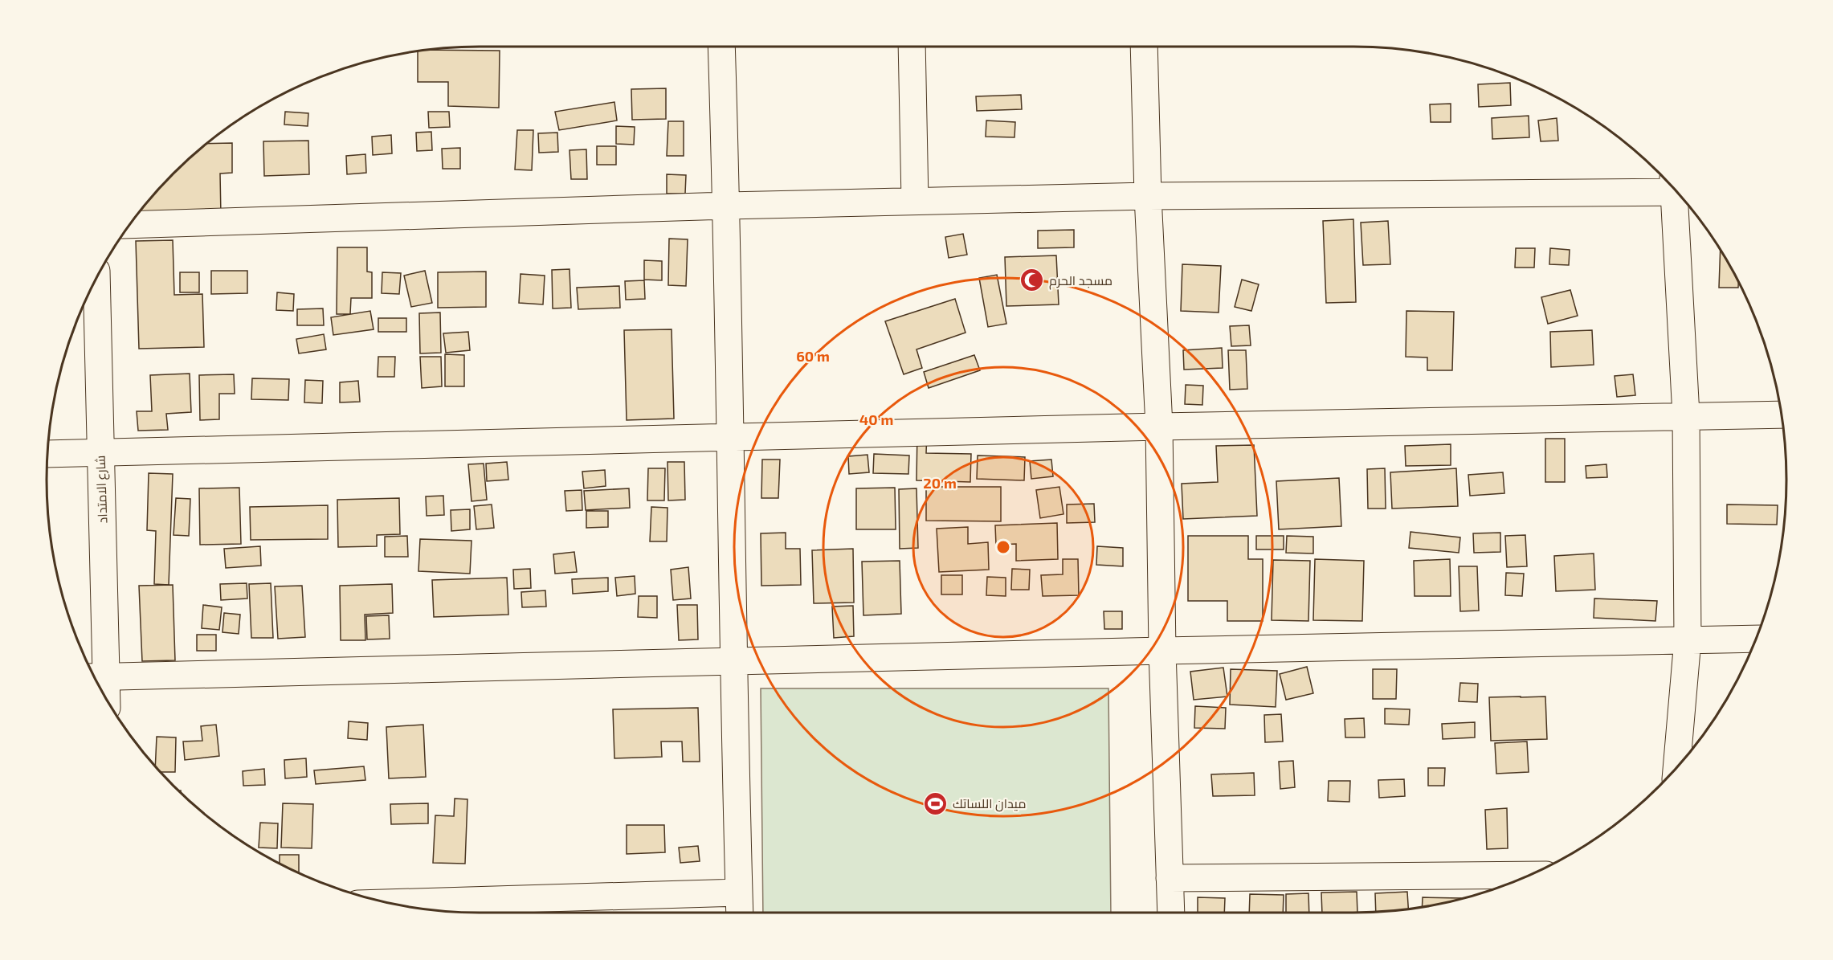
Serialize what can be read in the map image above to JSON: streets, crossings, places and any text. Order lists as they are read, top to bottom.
{
  "streets": {
    "street": ["شارع الامتداد"]
  },
  "places": {
    "mosque": ["مسجد الحرم"],
    "sports": ["ميدان اللساتك"]
  },
  "rings": ["60 m", "40 m", "20 m"]
}
